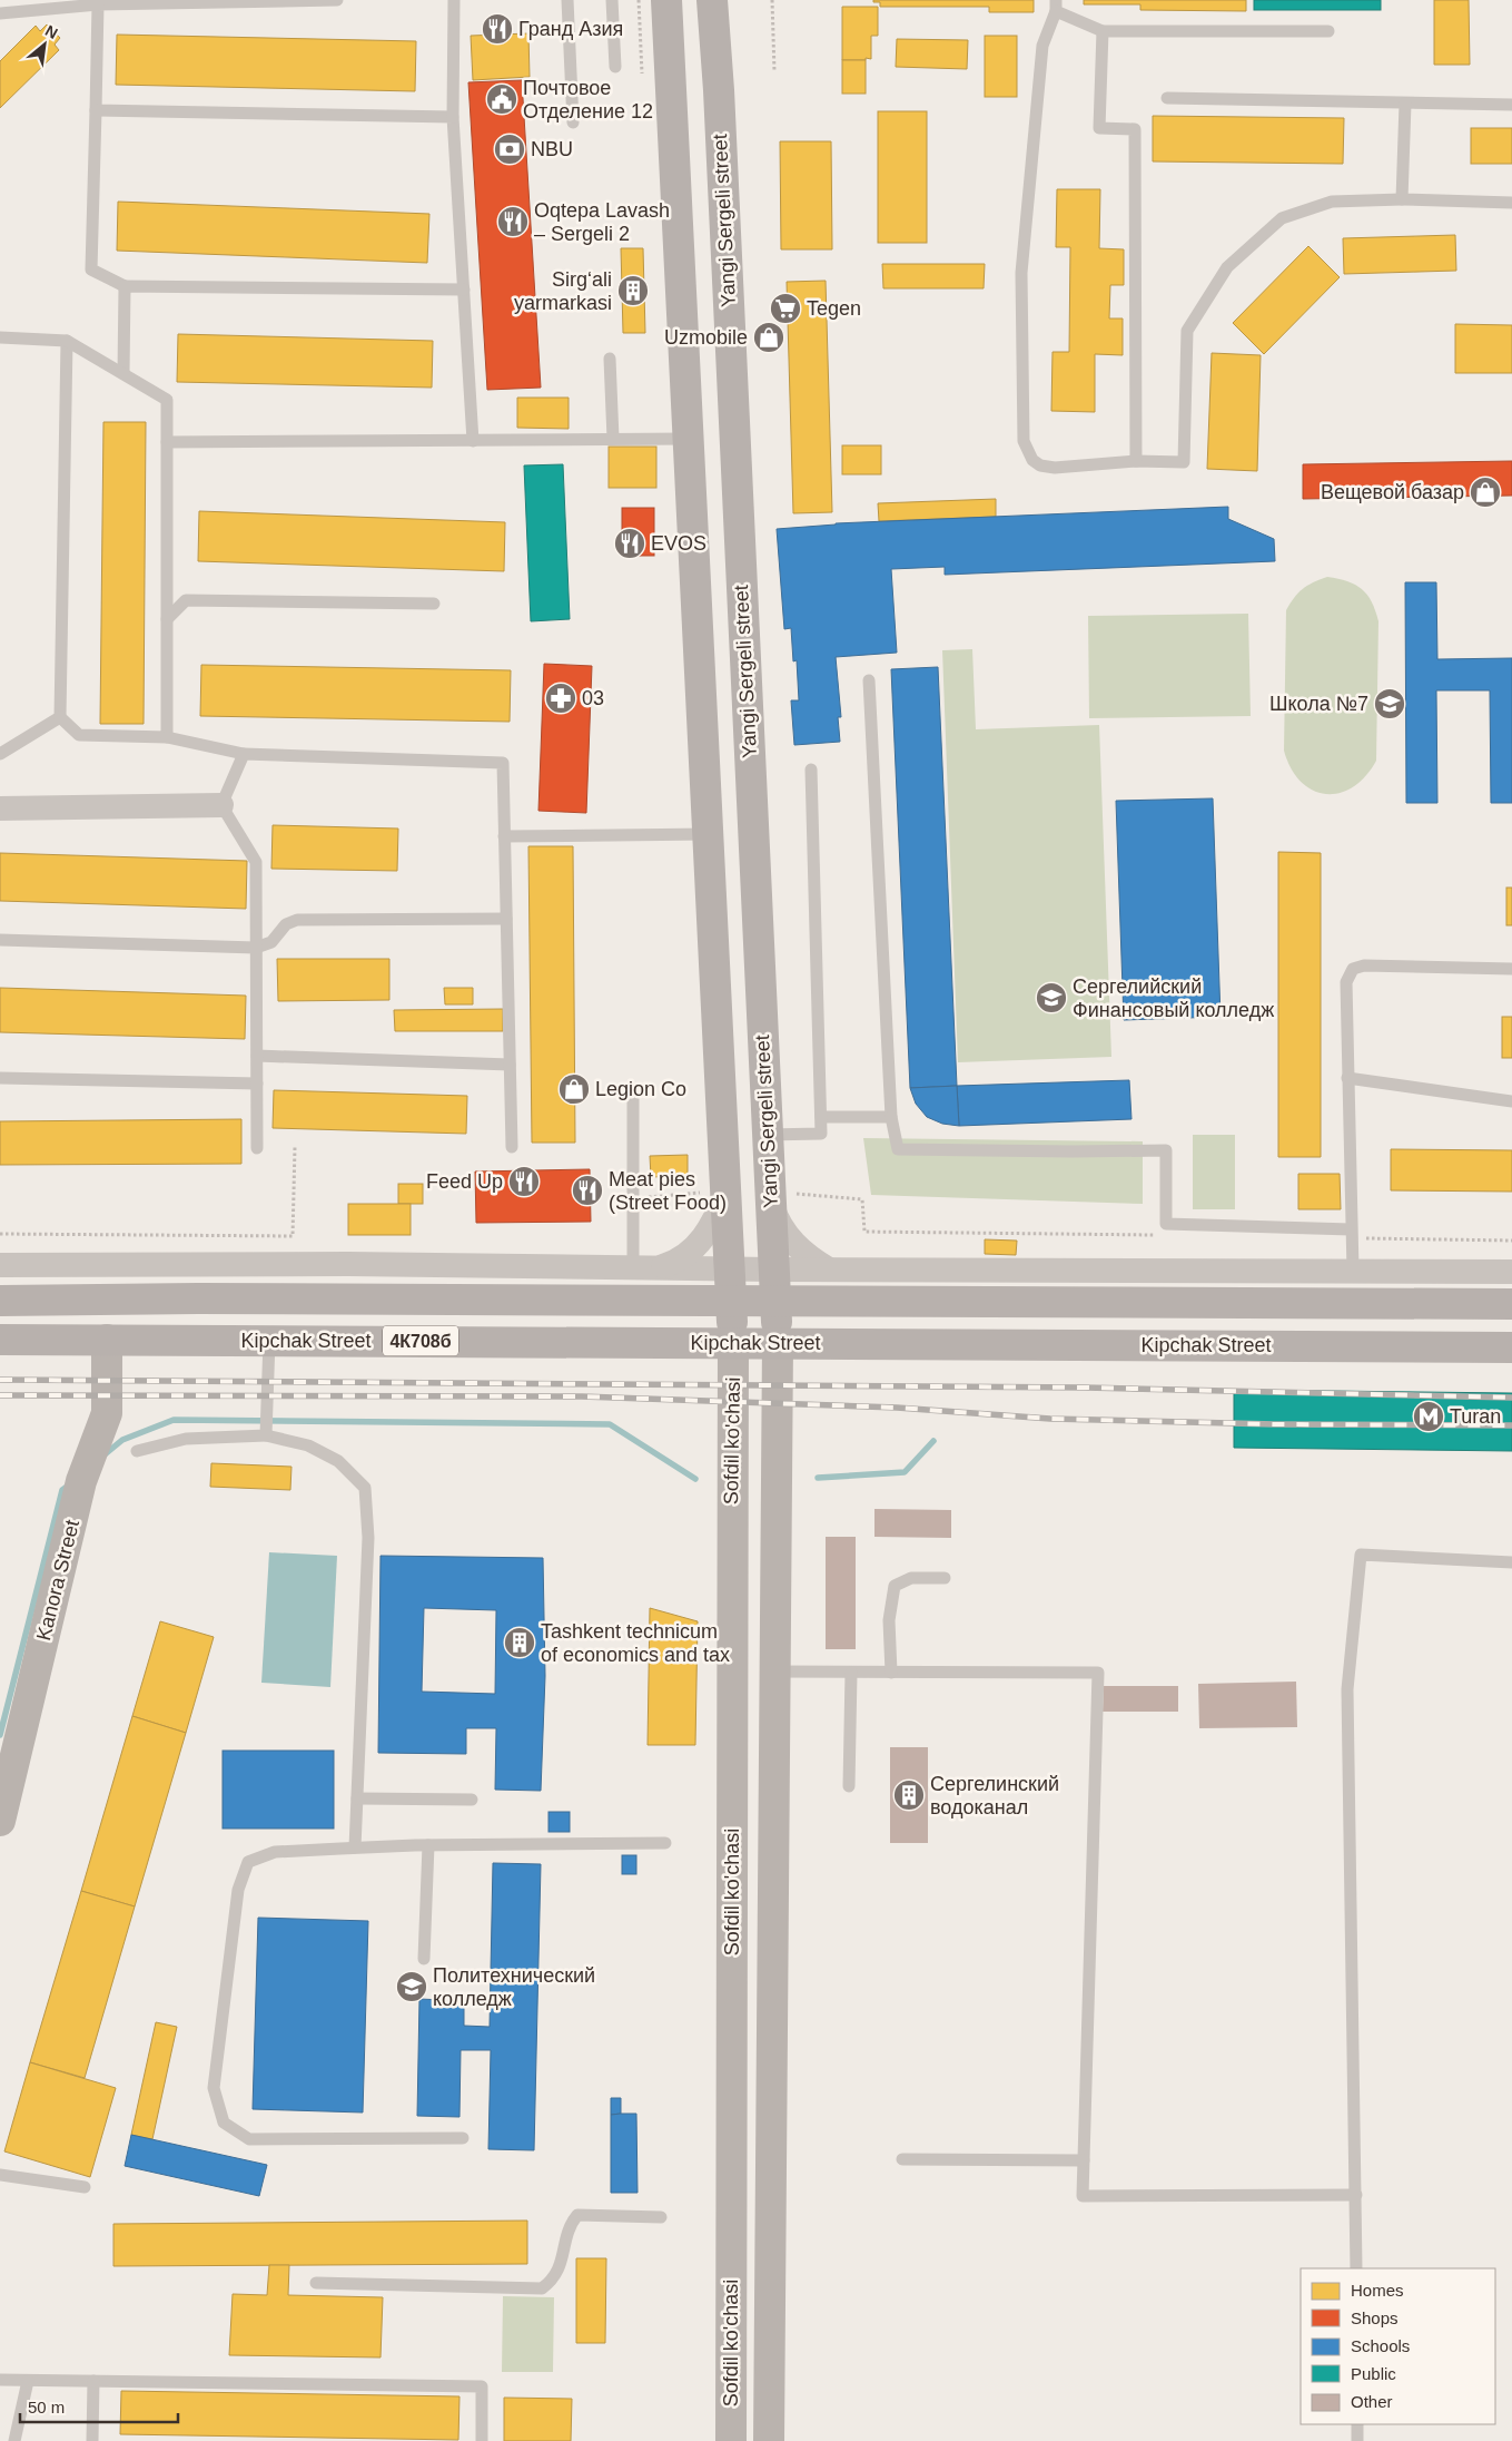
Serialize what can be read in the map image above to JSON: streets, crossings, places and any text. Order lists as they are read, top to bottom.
{
  "streets": {
    "main road": ["Yangi Sergeli street", "Kipchak Street", "4К708б"],
    "street": ["Sofdil ko'chasi", "Kanora Street"]
  },
  "crossings": [
    ["Yangi Sergeli street", "Kipchak Street"],
    ["Yangi Sergeli street", "Sofdil ko'chasi"],
    ["Kipchak Street", "Sofdil ko'chasi"],
    ["Kipchak Street", "Kanora Street"]
  ],
  "places": {
    "restaurant": [
      "Гранд Азия",
      "Oqtepa Lavash – Sergeli 2",
      "EVOS",
      "Feed Up",
      "Meat pies (Street Food)"
    ],
    "public building": ["Почтовое Отделение 12"],
    "bank": ["NBU"],
    "building": ["Sirgʻali yarmarkasi", "Tashkent technicum of economics and tax", "Сергелинский водоканал"],
    "supermarket": ["Tegen"],
    "shop": ["Uzmobile", "Вещевой базар", "Legion Co"],
    "pharmacy": ["03"],
    "school or university": ["Школа №7", "Сергелийский Финансовый колледж", "Политехнический колледж"],
    "metro station": ["Turan"]
  },
  "legend": [
    "Homes",
    "Shops",
    "Schools",
    "Public",
    "Other"
  ],
  "scale_bar": "50 m",
  "north": "top right"
}
